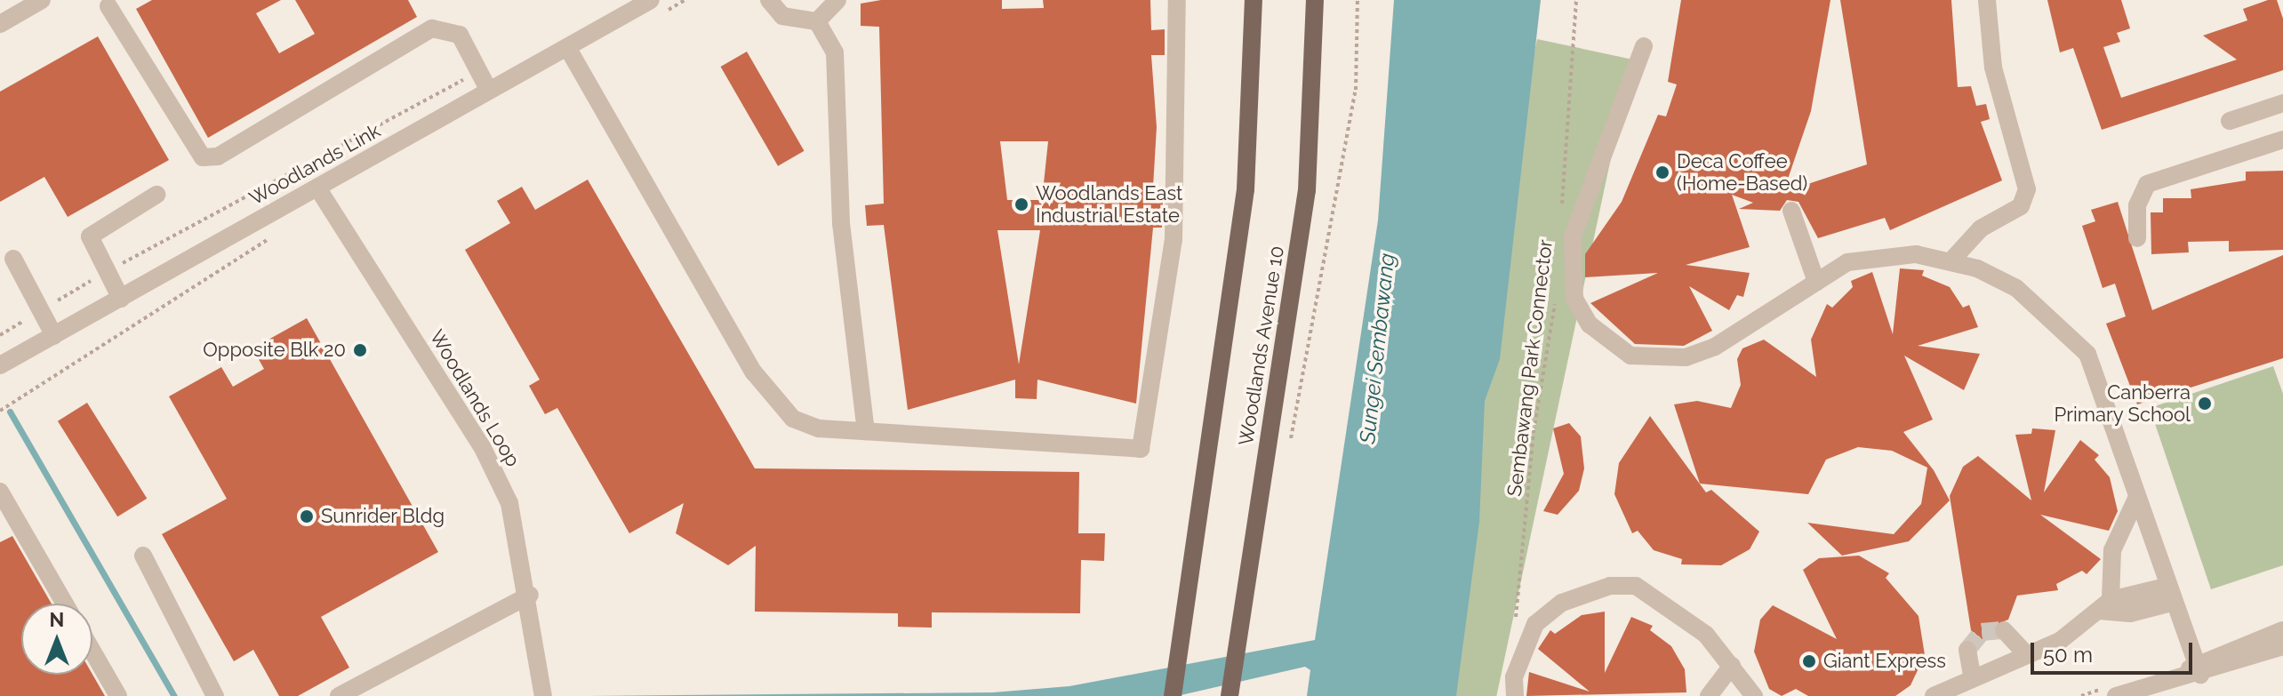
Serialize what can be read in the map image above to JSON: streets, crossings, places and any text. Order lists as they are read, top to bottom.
{
  "streets": {
    "main road": ["Woodlands Avenue 10"],
    "street": ["Woodlands Link", "Woodlands Loop"],
    "path": ["Sembawang Park Connector"]
  },
  "crossings": [
    ["Woodlands Link", "Woodlands Loop"]
  ],
  "water": ["Sungei Sembawang"],
  "places": [
    "Deca Coffee (Home-Based)",
    "Woodlands East Industrial Estate",
    "Opposite Blk 20",
    "Canberra Primary School",
    "Sunrider Bldg",
    "Giant Express"
  ],
  "scale_bar": "50 m",
  "north": "top"
}
